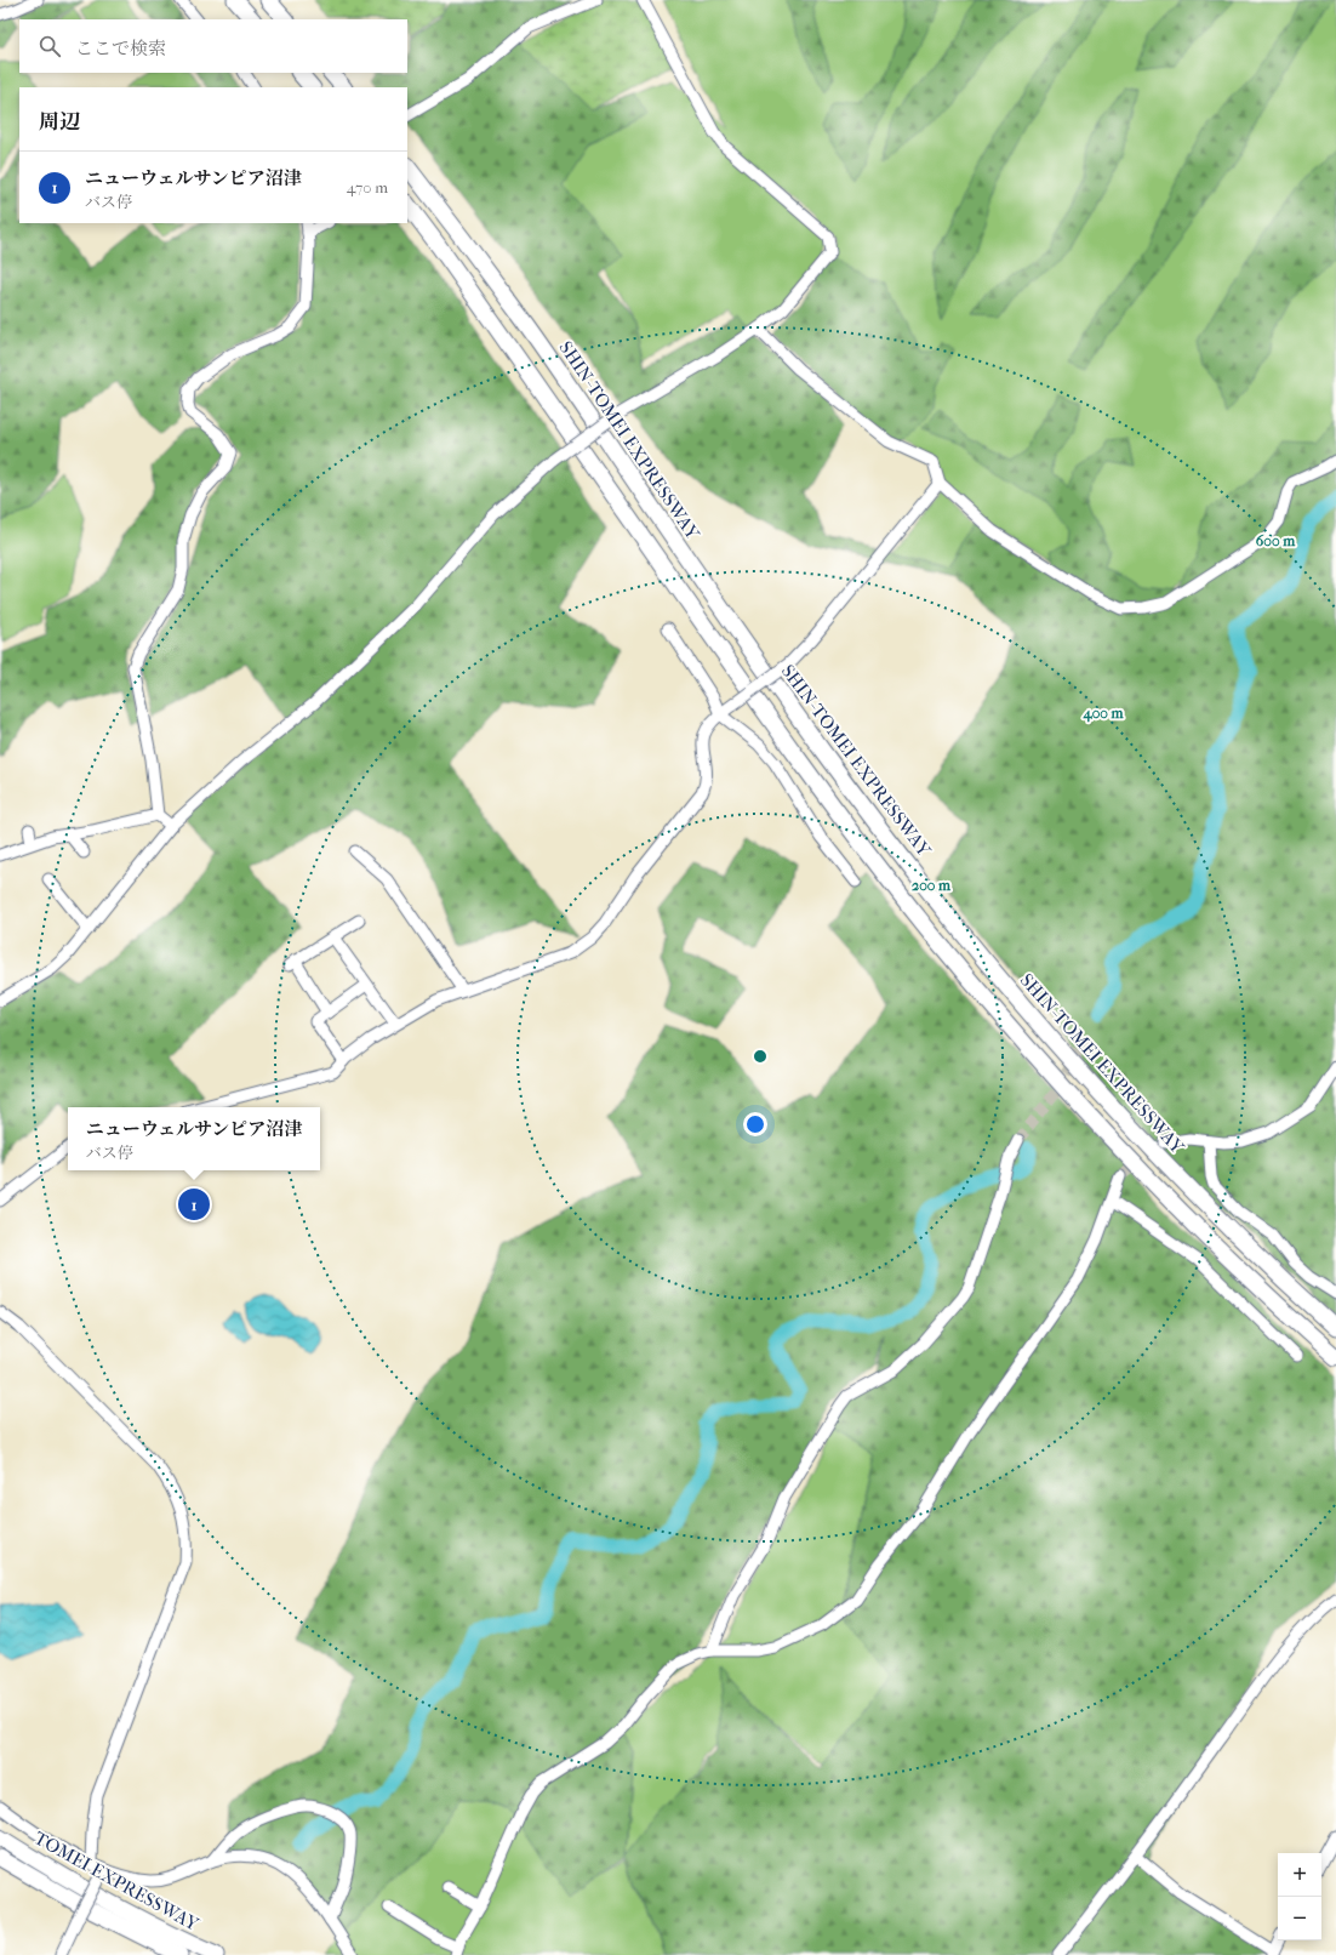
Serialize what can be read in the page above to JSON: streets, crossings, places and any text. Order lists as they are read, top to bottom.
{
  "streets": {
    "highway": ["SHIN-TOMEI EXPRESSWAY", "TOMEI EXPRESSWAY"]
  },
  "page": {
    "search": "ここで検索",
    "heading": "周辺",
    "list": [
      {
        "mark": "1",
        "name": "ニューウェルサンピア沼津",
        "note": "バス停",
        "value": "470 m"
      }
    ],
    "popup": ["ニューウェルサンピア沼津", "バス停"],
    "pins": "1",
    "map_buttons": ["+", "−"]
  },
  "rings": ["600 m", "400 m", "200 m"]
}
